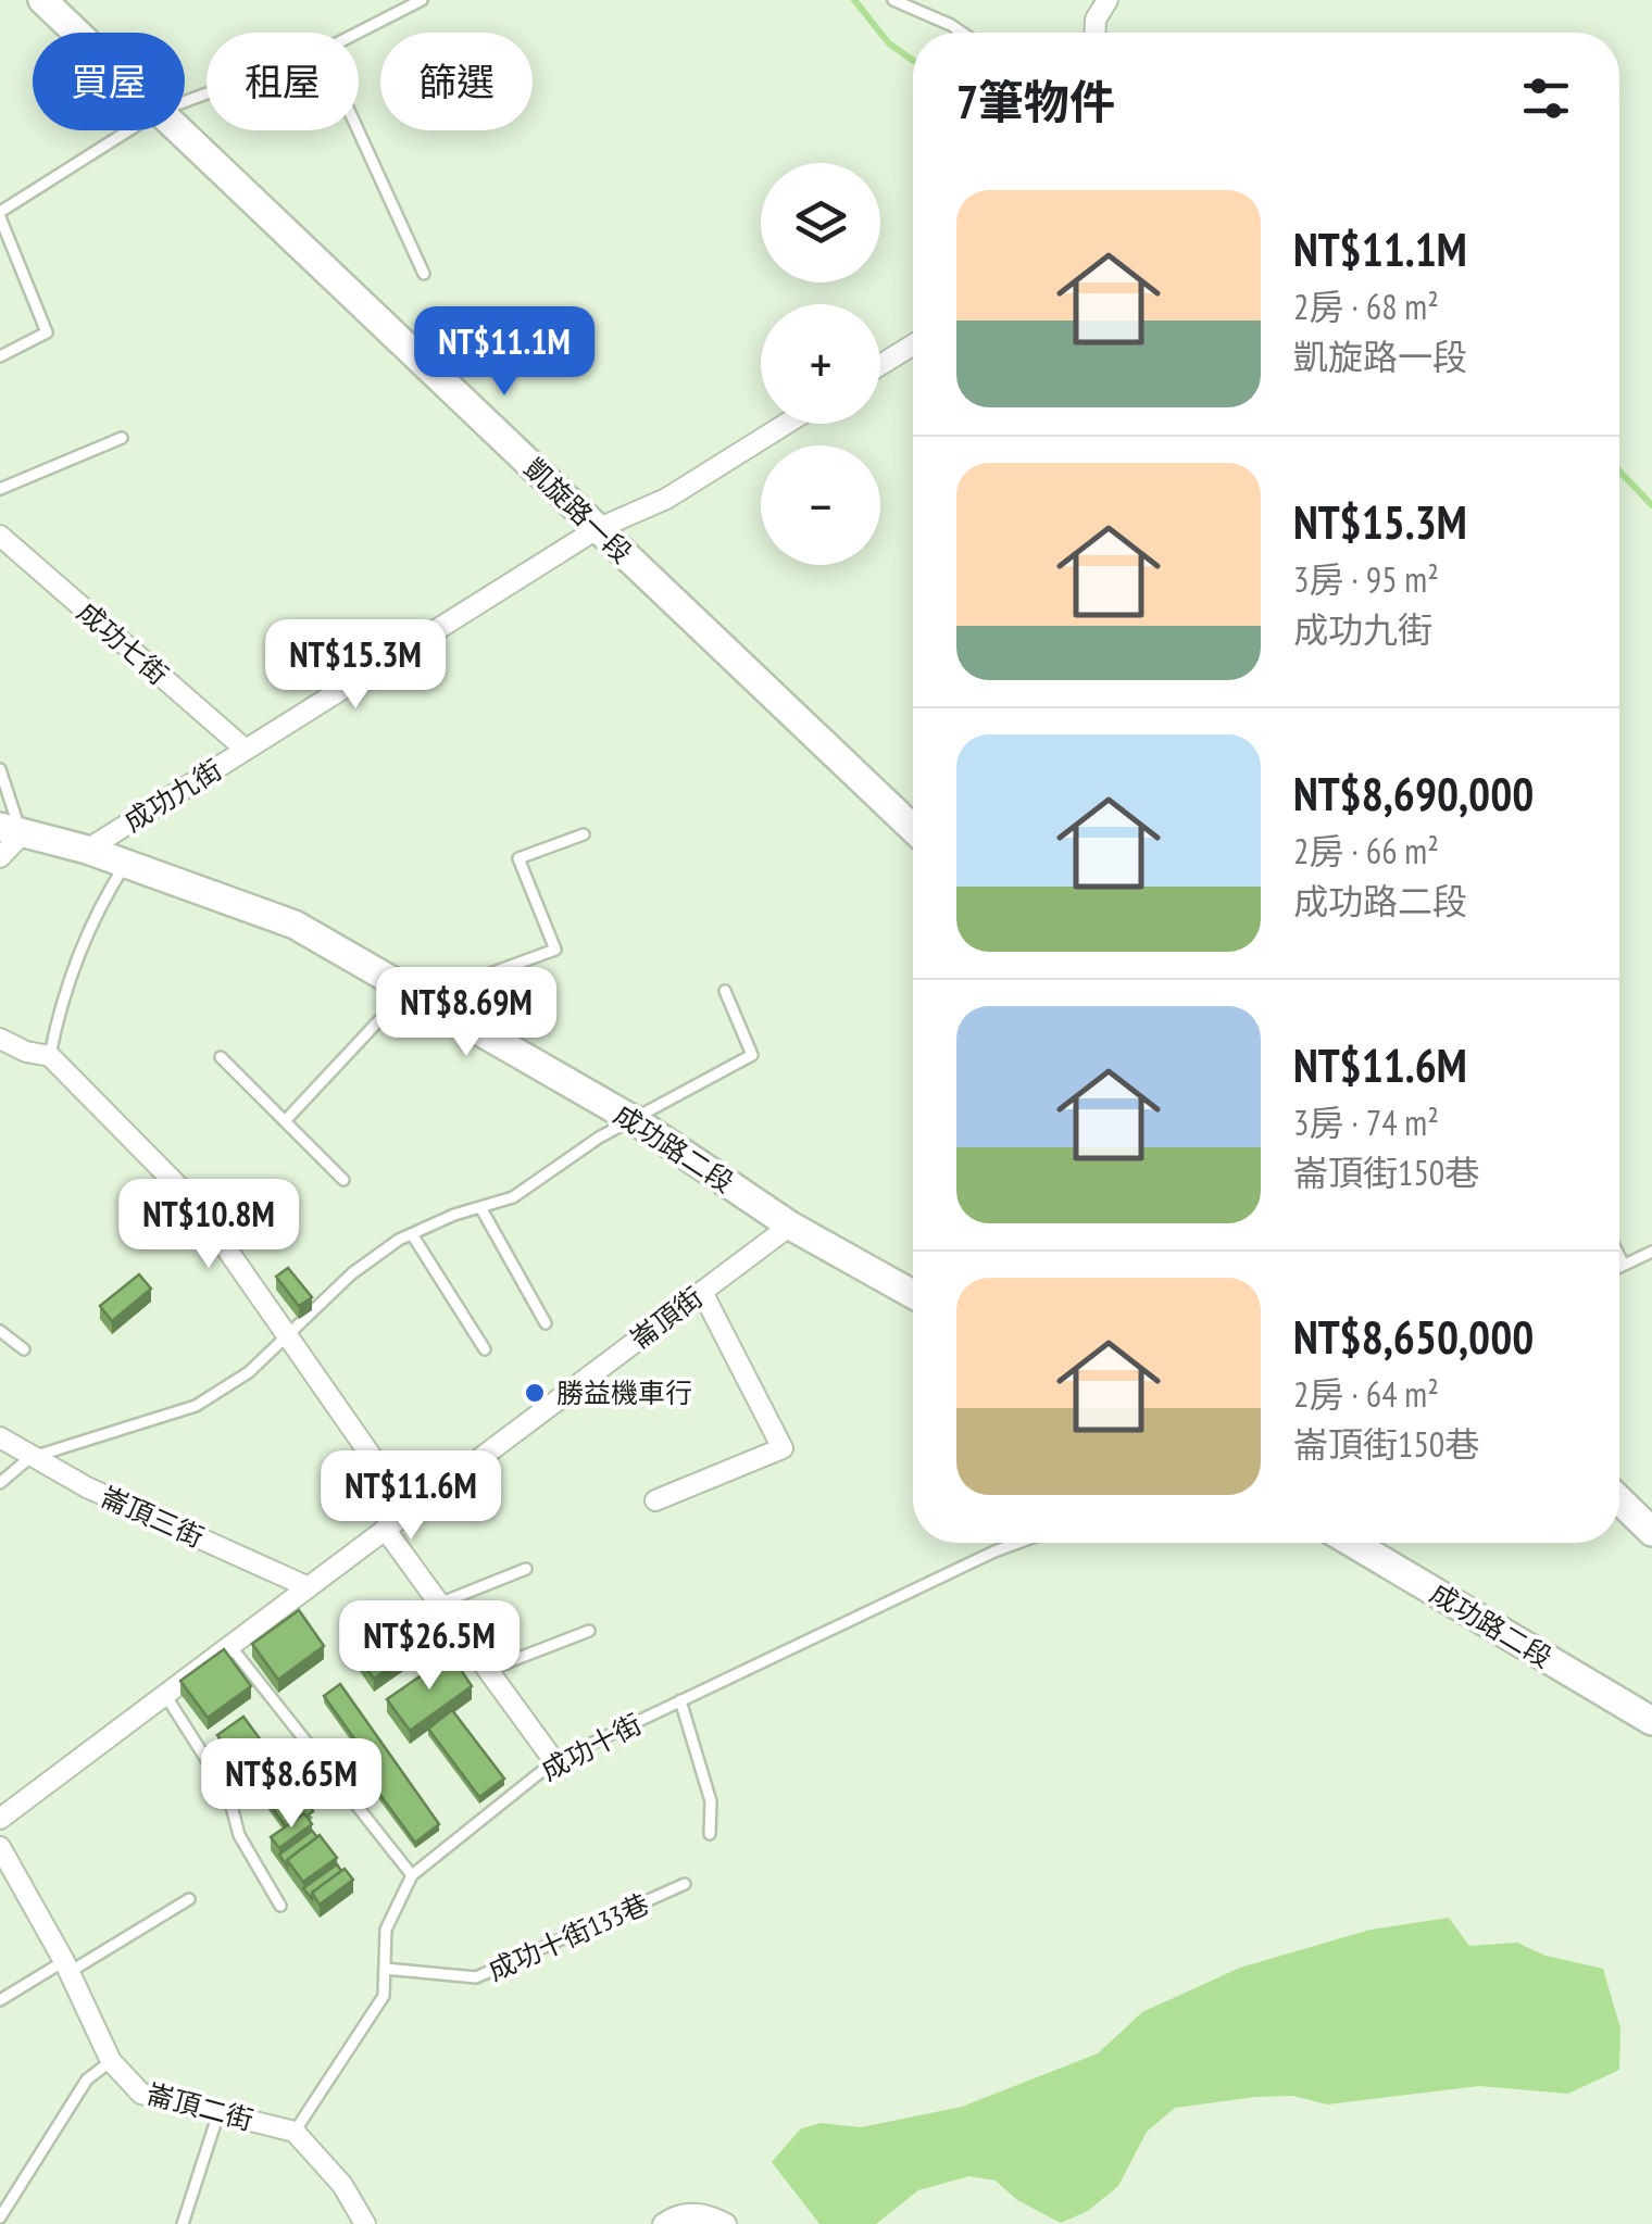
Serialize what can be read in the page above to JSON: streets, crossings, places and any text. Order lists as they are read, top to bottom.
{
  "streets": {
    "street": [
      "凱旋路一段",
      "成功七街",
      "成功九街",
      "成功路二段",
      "崙頂街",
      "崙頂三街",
      "崙頂二街"
    ],
    "lane": ["成功十街", "成功十街133巷"]
  },
  "crossings": [
    ["凱旋路一段", "成功九街"],
    ["成功七街", "成功九街"],
    ["成功九街", "成功路二段"],
    ["成功路二段", "崙頂街"],
    ["崙頂街", "崙頂三街"],
    ["成功十街", "成功十街133巷"],
    ["成功十街", "崙頂二街"]
  ],
  "places": ["勝益機車行"],
  "page": {
    "chip": ["買屋", "租屋", "篩選"],
    "heading": "7筆物件",
    "map_buttons": ["+", "−"],
    "list": [
      {
        "name": "NT$11.1M",
        "note": "2房 · 68 m² · 凱旋路一段"
      },
      {
        "name": "NT$15.3M",
        "note": "3房 · 95 m² · 成功九街"
      },
      {
        "name": "NT$8,690,000",
        "note": "2房 · 66 m² · 成功路二段"
      },
      {
        "name": "NT$11.6M",
        "note": "3房 · 74 m² · 崙頂街150巷"
      },
      {
        "name": "NT$8,650,000",
        "note": "2房 · 64 m² · 崙頂街150巷"
      }
    ],
    "price": [
      "NT$11.1M",
      "NT$15.3M",
      "NT$8.69M",
      "NT$10.8M",
      "NT$11.6M",
      "NT$26.5M",
      "NT$8.65M"
    ]
  }
}
